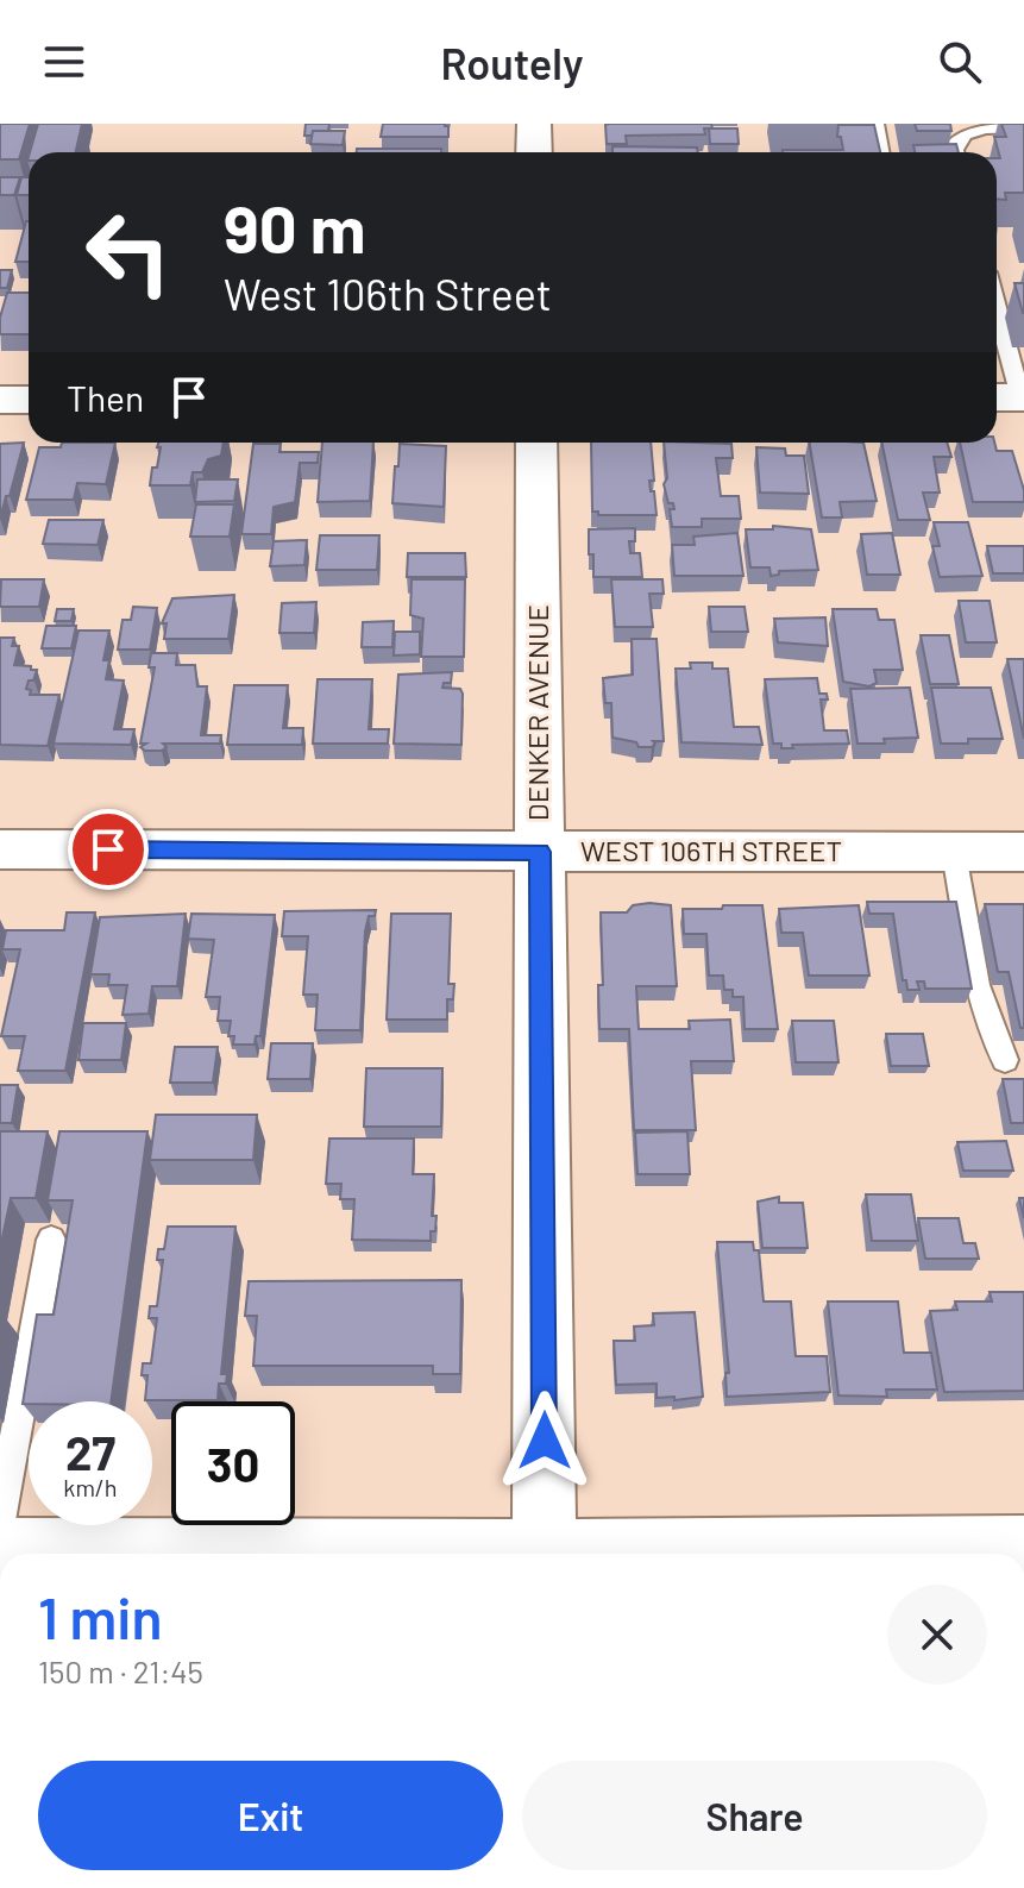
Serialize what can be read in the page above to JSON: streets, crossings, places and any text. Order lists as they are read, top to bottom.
{
  "streets": {
    "street": ["DENKER AVENUE", "WEST 106TH STREET"]
  },
  "crossings": [
    ["DENKER AVENUE", "WEST 106TH STREET"]
  ],
  "page": {
    "header": "Routely",
    "turn": ["90 m", "West 106th Street"],
    "then": "Then",
    "speed": "27 km/h",
    "limit": "30",
    "heading": ["1 min", "150 m · 21:45"],
    "buttons": ["Exit", "Share"]
  }
}
